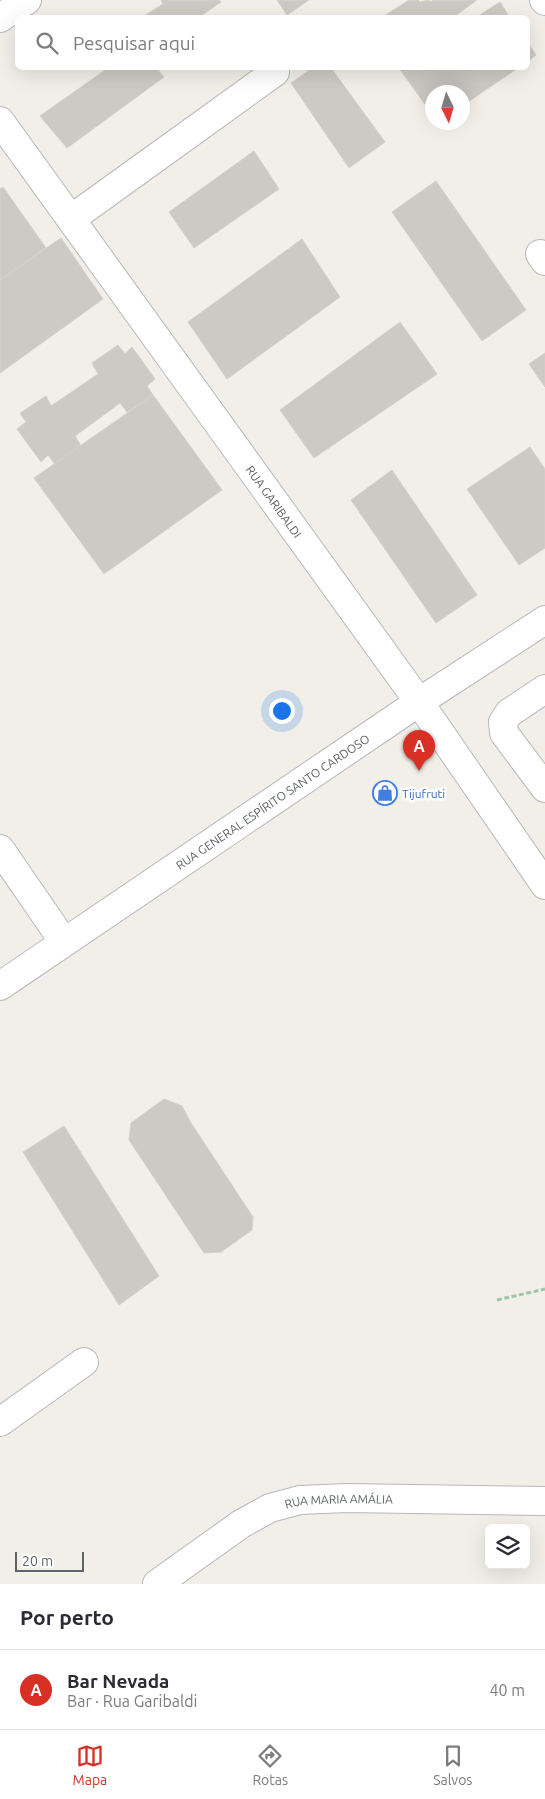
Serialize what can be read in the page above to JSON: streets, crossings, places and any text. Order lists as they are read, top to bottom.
{
  "streets": {
    "street": ["RUA GARIBALDI", "RUA GENERAL ESPÍRITO SANTO CARDOSO", "RUA MARIA AMÁLIA"]
  },
  "crossings": [
    ["RUA GARIBALDI", "RUA GENERAL ESPÍRITO SANTO CARDOSO"]
  ],
  "places": {
    "shop": ["Tijufruti"]
  },
  "scale_bar": "20 m",
  "north": "bottom",
  "page": {
    "search": "Pesquisar aqui",
    "pins": "A",
    "scale": "20 m",
    "heading": "Por perto",
    "list": [
      {
        "mark": "A",
        "name": "Bar Nevada",
        "note": "Bar · Rua Garibaldi",
        "value": "40 m"
      }
    ],
    "nav": ["Mapa", "Rotas", "Salvos"]
  }
}
